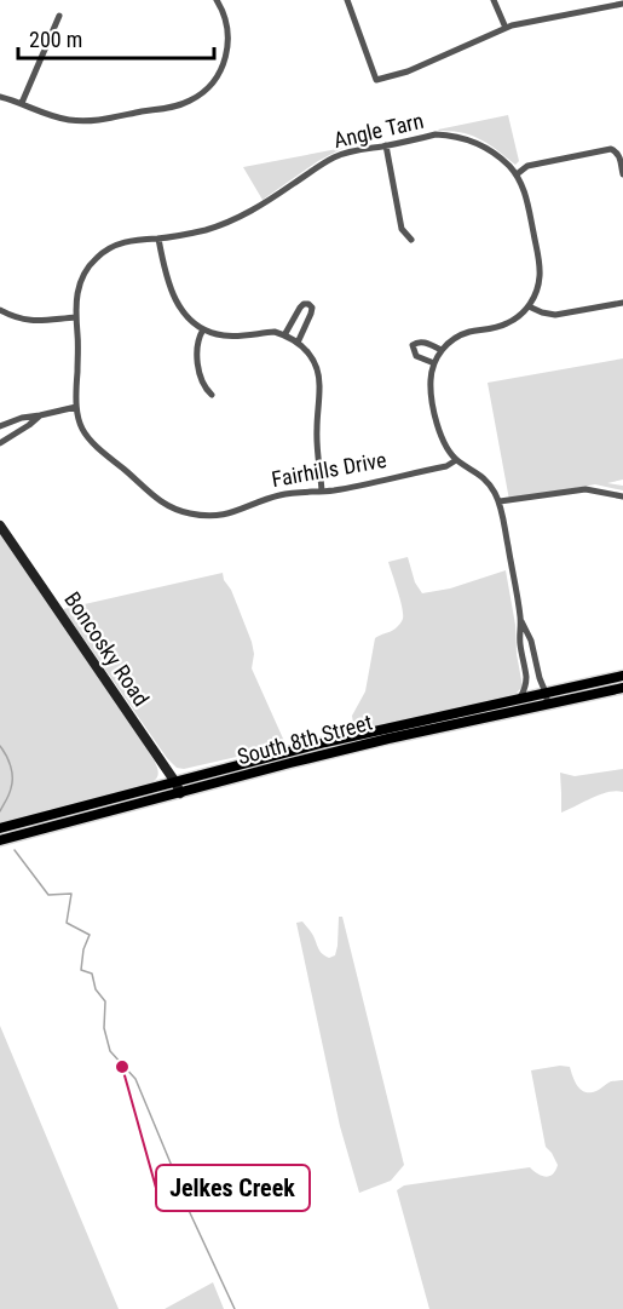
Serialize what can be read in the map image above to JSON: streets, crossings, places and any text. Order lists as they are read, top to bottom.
{
  "streets": {
    "main road": ["South 8th Street"],
    "street": ["Angle Tarn", "Fairhills Drive", "Boncosky Road"]
  },
  "crossings": [
    ["Angle Tarn", "Fairhills Drive"],
    ["Boncosky Road", "South 8th Street"]
  ],
  "places": ["Jelkes Creek"],
  "scale_bar": "200 m"
}
